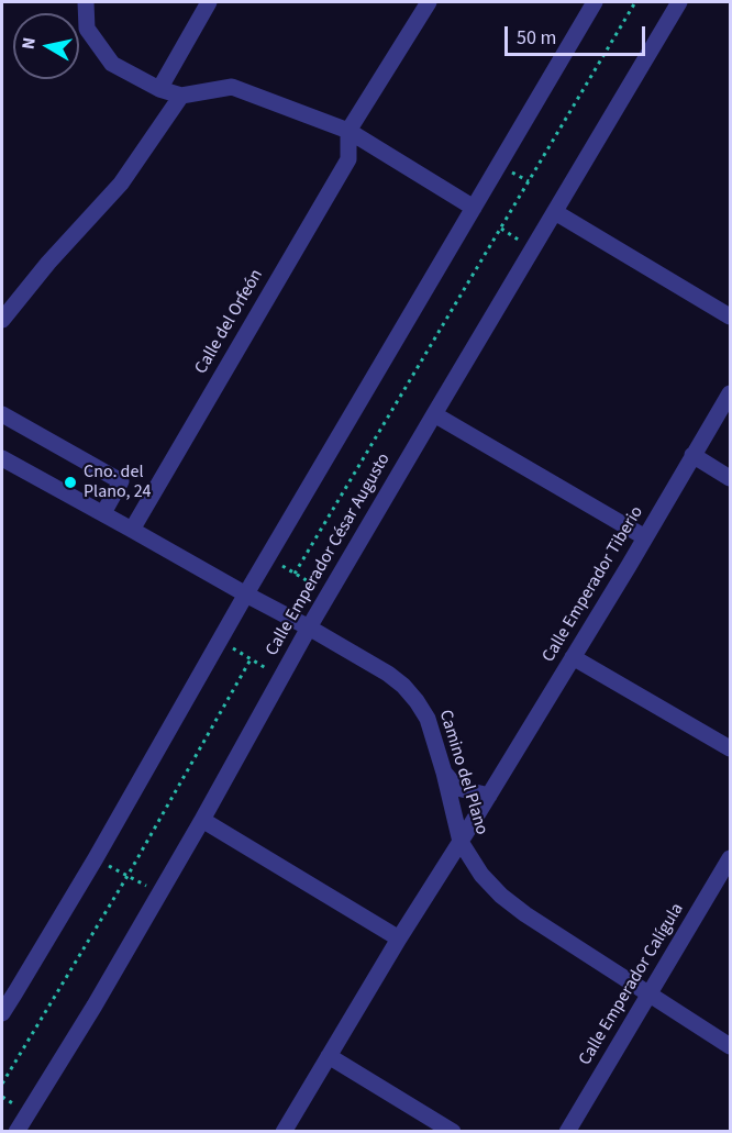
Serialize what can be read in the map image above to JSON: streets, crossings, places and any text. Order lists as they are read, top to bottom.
{
  "streets": {
    "street": [
      "Calle del Orfeón",
      "Calle Emperador César Augusto",
      "Calle Emperador Tiberio",
      "Camino del Plano",
      "Calle Emperador Calígula"
    ]
  },
  "crossings": [
    ["Calle del Orfeón", "Camino del Plano"],
    ["Calle Emperador César Augusto", "Camino del Plano"],
    ["Calle Emperador Tiberio", "Camino del Plano"],
    ["Camino del Plano", "Calle Emperador Calígula"]
  ],
  "places": ["Cno. del Plano, 24"],
  "scale_bar": "50 m",
  "north": "left"
}
